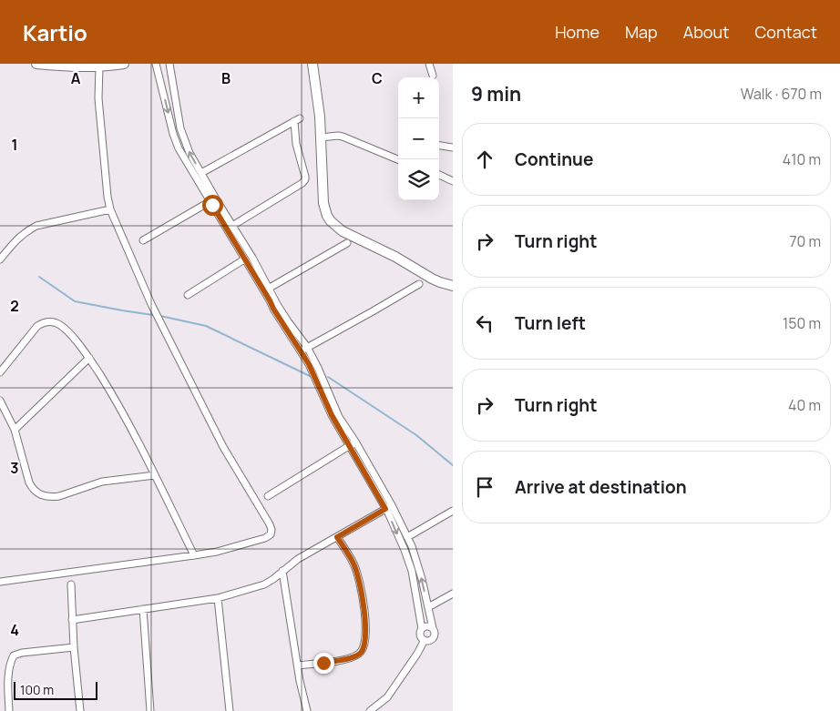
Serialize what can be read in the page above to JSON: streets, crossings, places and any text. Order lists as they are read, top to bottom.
{
  "scale_bar": "100 m",
  "page": {
    "header": "Kartio",
    "nav": [
      "Home",
      "Map",
      "About",
      "Contact"
    ],
    "heading": ["9 min", "Walk · 670 m"],
    "map_buttons": ["+", "−"],
    "list": [
      ["Continue", "410 m"],
      ["Turn right", "70 m"],
      ["Turn left", "150 m"],
      ["Turn right", "40 m"],
      "Arrive at destination"
    ],
    "scale": "100 m"
  },
  "grid": {
    "columns": ["A", "B", "C"],
    "rows": [
      "1",
      "2",
      "3",
      "4"
    ]
  }
}
